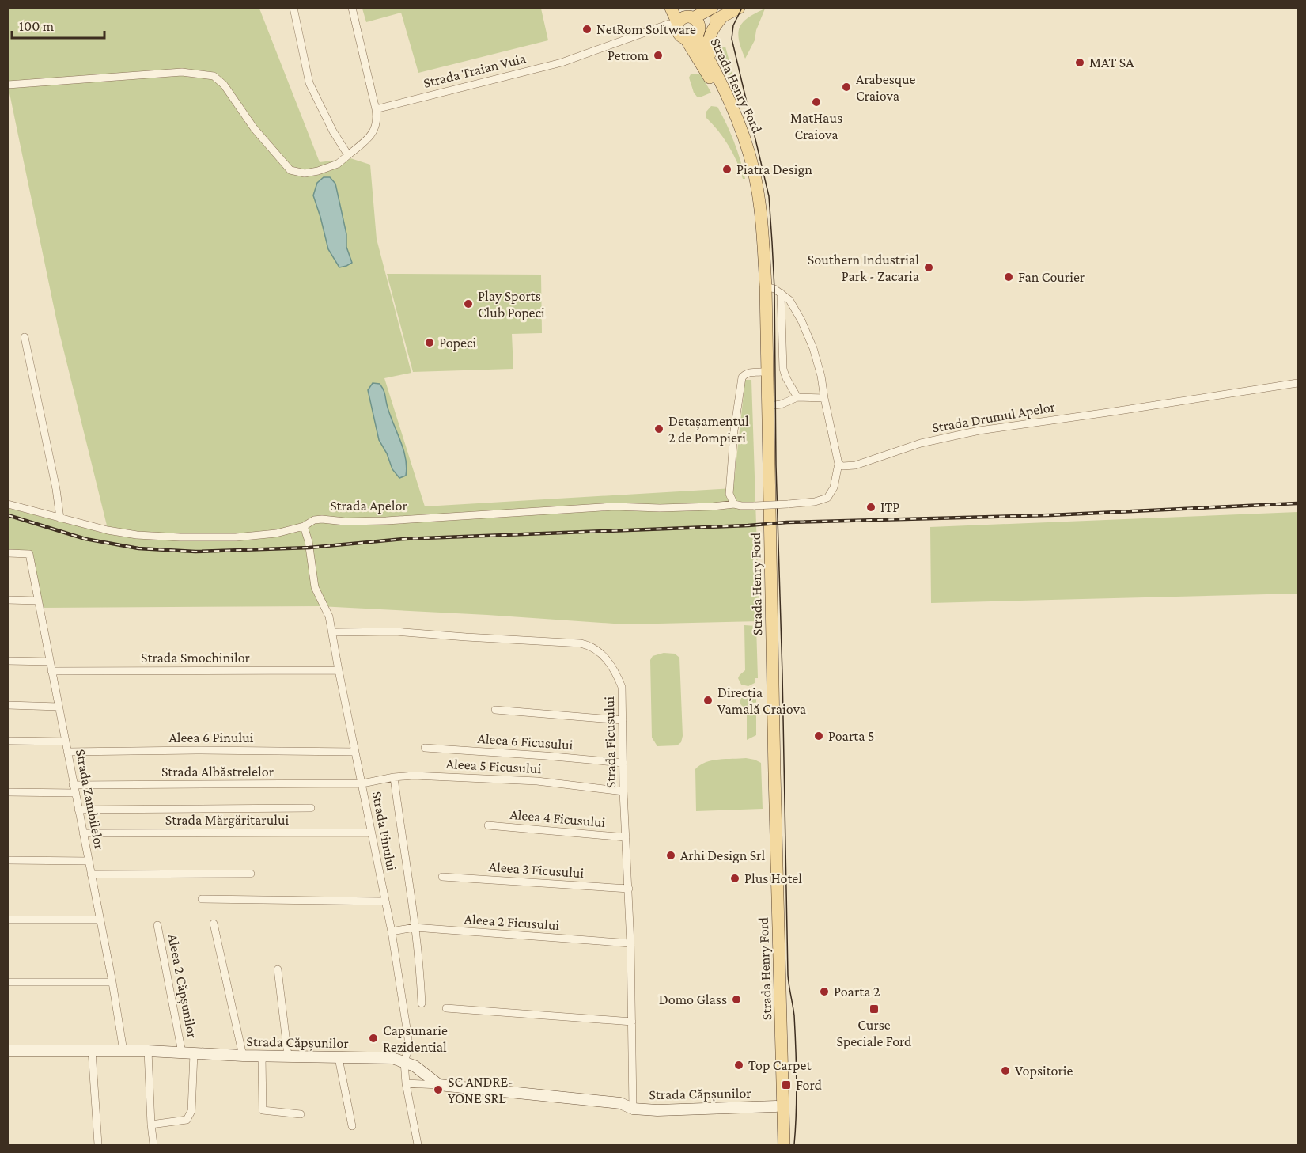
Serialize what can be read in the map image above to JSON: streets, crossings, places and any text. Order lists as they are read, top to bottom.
{
  "streets": {
    "main road": ["Strada Henry Ford"],
    "street": [
      "Strada Traian Vuia",
      "Strada Drumul Apelor",
      "Strada Apelor",
      "Strada Smochinilor",
      "Aleea 6 Pinului",
      "Aleea 6 Ficusului",
      "Strada Ficusului",
      "Aleea 5 Ficusului",
      "Strada Albăstrelelor",
      "Strada Zambilelor",
      "Aleea 4 Ficusului",
      "Strada Mărgăritarului",
      "Strada Pinului",
      "Aleea 3 Ficusului",
      "Aleea 2 Ficusului",
      "Aleea 2 Căpșunilor",
      "Strada Căpșunilor"
    ]
  },
  "crossings": [
    ["Strada Henry Ford", "Strada Căpșunilor"],
    ["Strada Drumul Apelor", "Strada Apelor"],
    ["Strada Apelor", "Strada Pinului"],
    ["Strada Smochinilor", "Strada Zambilelor"],
    ["Strada Smochinilor", "Strada Pinului"],
    ["Aleea 6 Pinului", "Strada Zambilelor"],
    ["Aleea 6 Pinului", "Strada Pinului"],
    ["Aleea 6 Ficusului", "Strada Ficusului"],
    ["Strada Ficusului", "Aleea 5 Ficusului"],
    ["Strada Ficusului", "Aleea 4 Ficusului"],
    ["Strada Ficusului", "Strada Pinului"],
    ["Strada Ficusului", "Aleea 3 Ficusului"],
    ["Strada Ficusului", "Aleea 2 Ficusului"],
    ["Strada Ficusului", "Strada Căpșunilor"],
    ["Aleea 5 Ficusului", "Strada Albăstrelelor"],
    ["Aleea 5 Ficusului", "Strada Pinului"],
    ["Strada Albăstrelelor", "Strada Zambilelor"],
    ["Strada Albăstrelelor", "Strada Pinului"],
    ["Strada Zambilelor", "Strada Mărgăritarului"],
    ["Strada Zambilelor", "Strada Căpșunilor"],
    ["Strada Mărgăritarului", "Strada Pinului"],
    ["Strada Pinului", "Aleea 2 Ficusului"],
    ["Strada Pinului", "Strada Căpșunilor"],
    ["Aleea 2 Căpșunilor", "Strada Căpșunilor"]
  ],
  "places": {
    "other": [
      "NetRom Software",
      "Petrom",
      "MAT SA",
      "Arabesque Craiova",
      "MatHaus Craiova",
      "Piatra Design",
      "Southern Industrial Park - Zacaria",
      "Fan Courier",
      "Play Sports Club Popeci",
      "Popeci",
      "Detașamentul 2 de Pompieri",
      "ITP",
      "Direcția Vamală Craiova",
      "Poarta 5",
      "Arhi Design Srl",
      "Plus Hotel",
      "Poarta 2",
      "Domo Glass",
      "Capsunarie Rezidential",
      "Top Carpet",
      "Vopsitorie",
      "SC ANDRE- YONE SRL"
    ],
    "transit": ["Curse Speciale Ford", "Ford"]
  },
  "scale_bar": "100 m"
}
